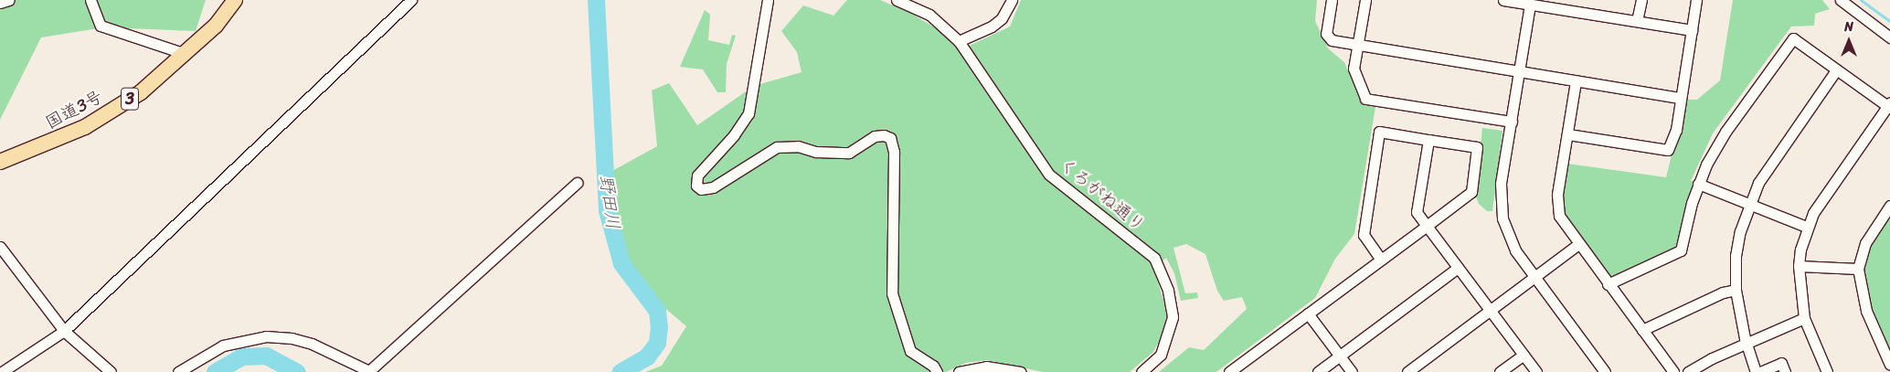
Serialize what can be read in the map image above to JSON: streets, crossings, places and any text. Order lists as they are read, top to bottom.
{
  "streets": {
    "highway": ["3", "国道3号"],
    "street": ["くろがね通り"]
  },
  "water": ["野田川"],
  "north": "top"
}
